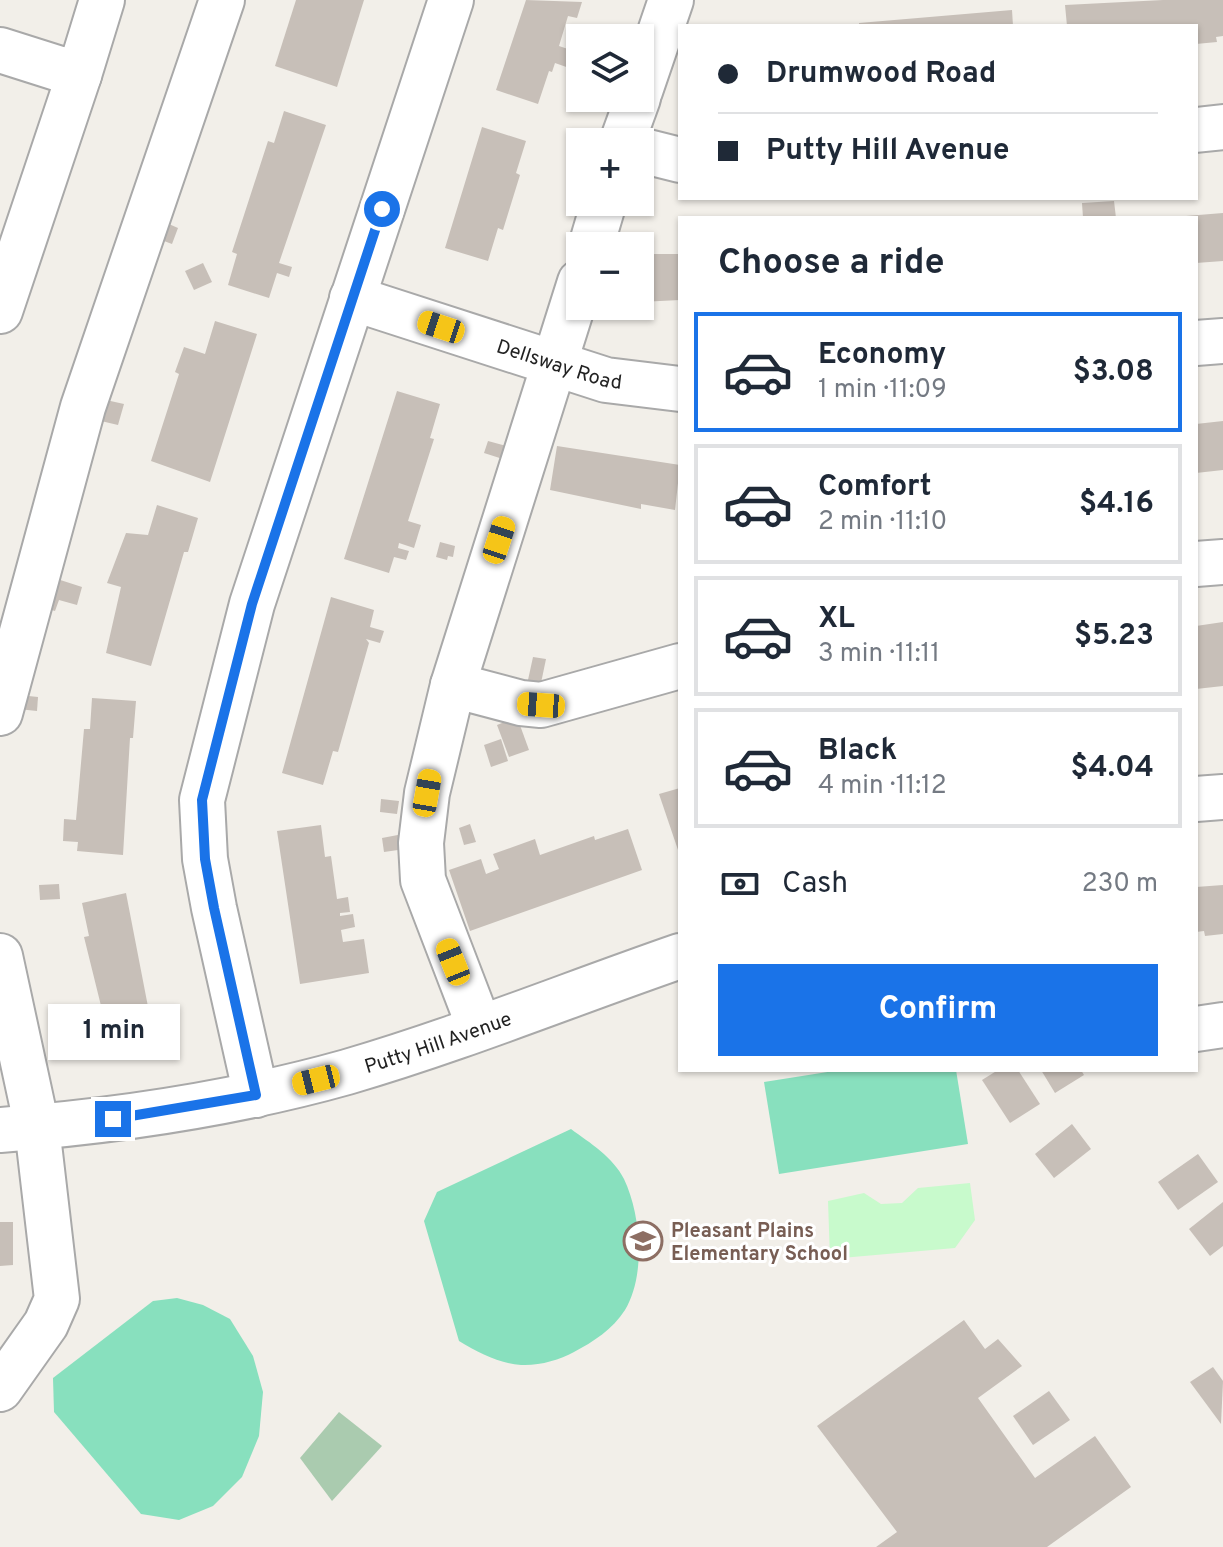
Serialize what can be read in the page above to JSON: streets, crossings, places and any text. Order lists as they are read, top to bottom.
{
  "streets": {
    "street": ["Dellsway Road", "Putty Hill Avenue"]
  },
  "places": {
    "school or university": ["Pleasant Plains Elementary School"]
  },
  "page": {
    "map_buttons": ["+", "−"],
    "banner": ["Drumwood Road", "Putty Hill Avenue"],
    "heading": "Choose a ride",
    "list": [
      {
        "name": "Economy",
        "note": "1 min · 11:09",
        "value": "$3.08"
      },
      {
        "name": "Comfort",
        "note": "2 min · 11:10",
        "value": "$4.16"
      },
      {
        "name": "XL",
        "note": "3 min · 11:11",
        "value": "$5.23"
      },
      {
        "name": "Black",
        "note": "4 min · 11:12",
        "value": "$4.04"
      }
    ],
    "pay": ["Cash", "230 m"],
    "buttons": "Confirm",
    "bubble": "1 min"
  }
}
